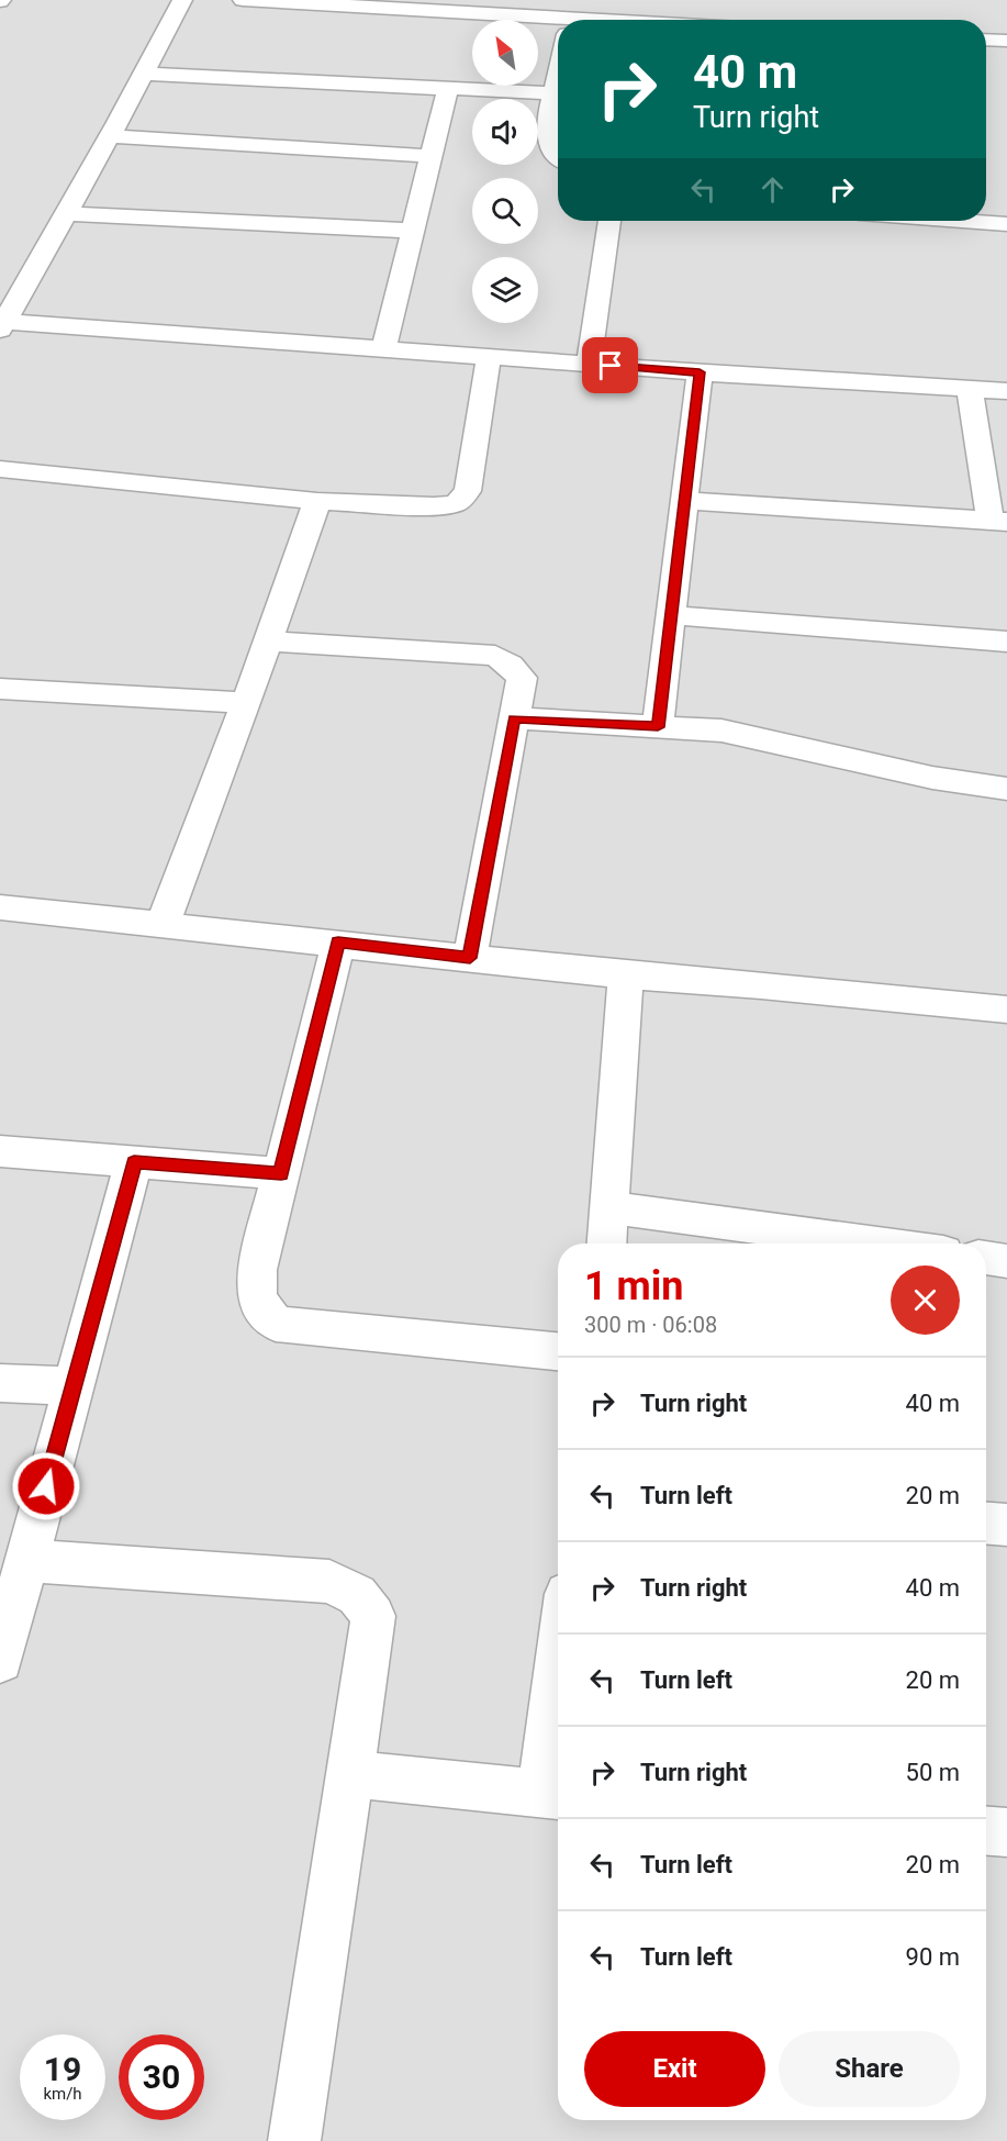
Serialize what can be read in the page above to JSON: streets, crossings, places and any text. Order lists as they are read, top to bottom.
{
  "north": "top left",
  "page": {
    "turn": ["40 m", "Turn right"],
    "heading": ["1 min", "300 m · 06:08"],
    "list": [
      {
        "name": "Turn right",
        "value": "40 m"
      },
      {
        "name": "Turn left",
        "value": "20 m"
      },
      {
        "name": "Turn right",
        "value": "40 m"
      },
      {
        "name": "Turn left",
        "value": "20 m"
      },
      {
        "name": "Turn right",
        "value": "50 m"
      },
      {
        "name": "Turn left",
        "value": "20 m"
      },
      {
        "name": "Turn left",
        "value": "90 m"
      }
    ],
    "buttons": ["Exit", "Share"],
    "speed": "19 km/h",
    "limit": "30"
  }
}
